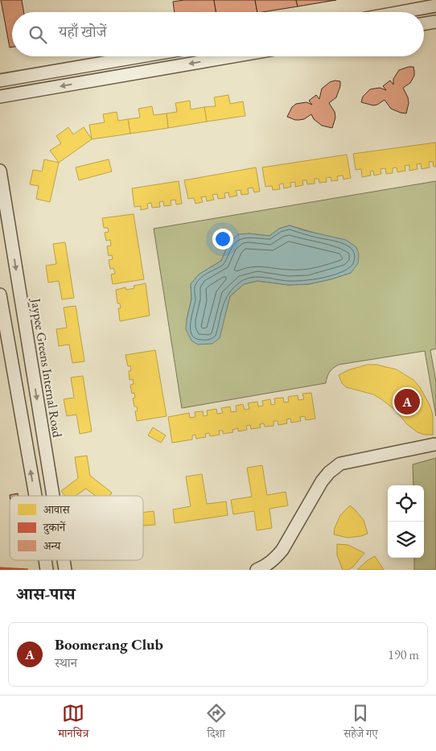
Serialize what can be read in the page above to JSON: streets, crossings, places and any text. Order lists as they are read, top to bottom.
{
  "streets": {
    "street": ["Jaypee Greens Internal Road"]
  },
  "legend": ["आवास", "दुकानें", "अन्य"],
  "page": {
    "search": "यहाँ खोजें",
    "pins": "A",
    "heading": "आस-पास",
    "list": [
      {
        "mark": "A",
        "name": "Boomerang Club",
        "note": "स्थान",
        "value": "190 m"
      }
    ],
    "nav": ["मानचित्र", "दिशा", "सहेजे गए"]
  }
}
